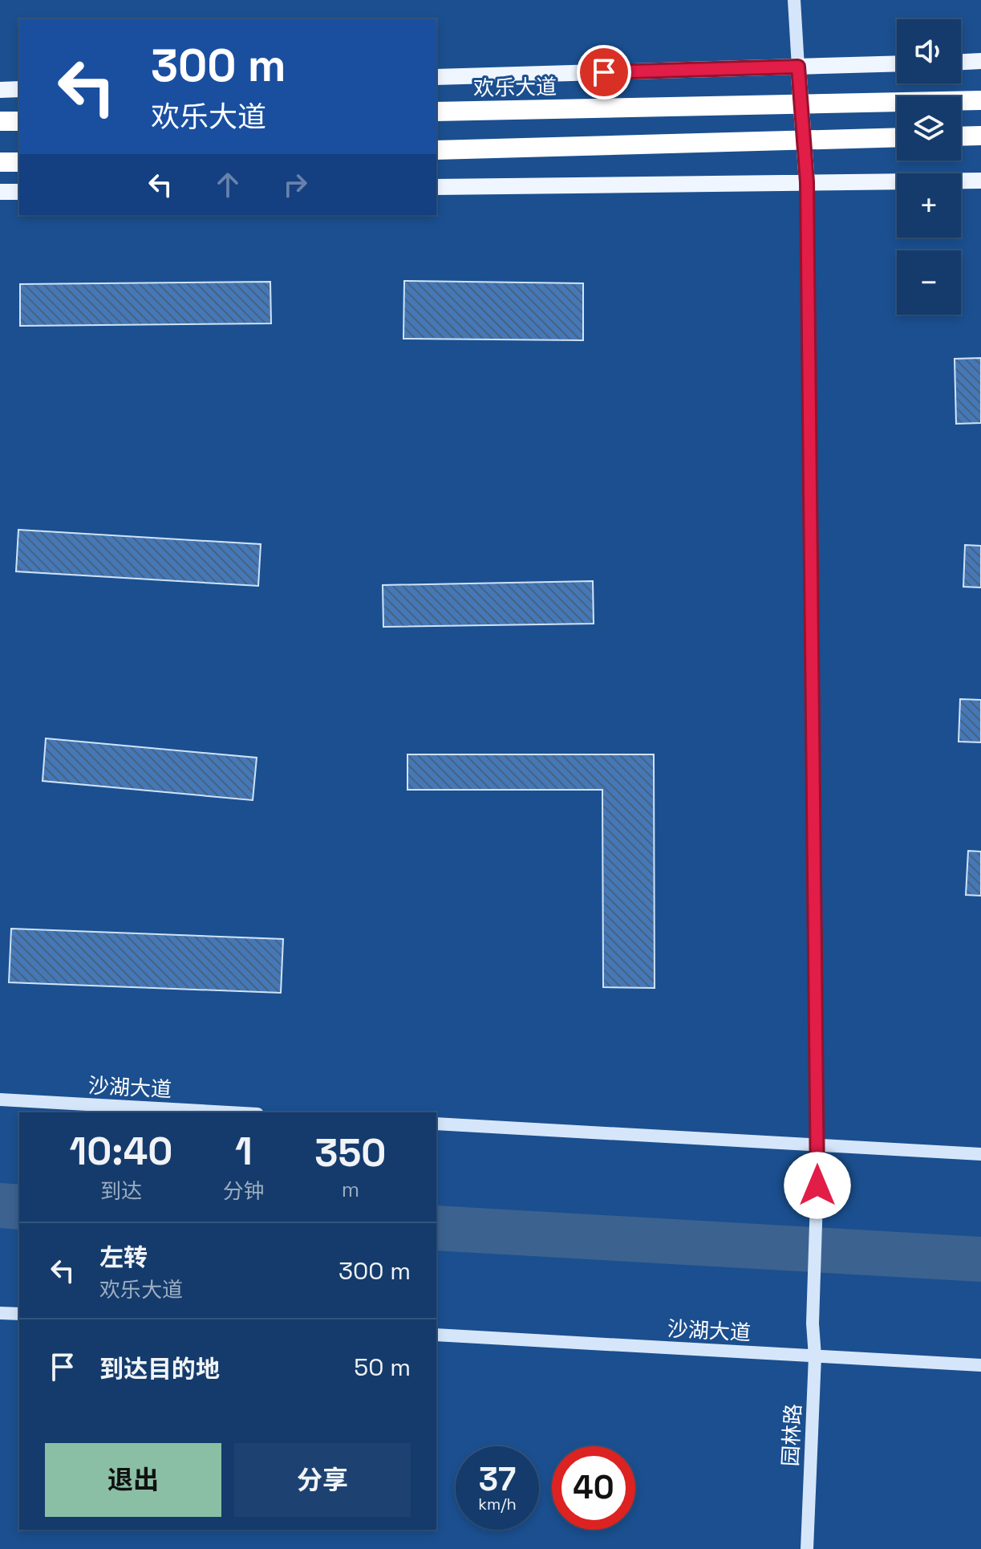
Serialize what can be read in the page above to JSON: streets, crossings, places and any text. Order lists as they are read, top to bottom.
{
  "streets": {
    "highway": ["欢乐大道"],
    "main road": ["沙湖大道", "园林路"]
  },
  "crossings": [
    ["沙湖大道", "园林路"]
  ],
  "page": {
    "map_buttons": ["+", "−"],
    "turn": ["300 m", "欢乐大道"],
    "eta": [
      "10:40",
      "到达",
      "1",
      "分钟",
      "350",
      "m"
    ],
    "list": [
      {
        "name": "左转",
        "note": "欢乐大道",
        "value": "300 m"
      },
      {
        "name": "到达目的地",
        "value": "50 m"
      }
    ],
    "buttons": ["退出", "分享"],
    "speed": "37 km/h",
    "limit": "40"
  }
}
